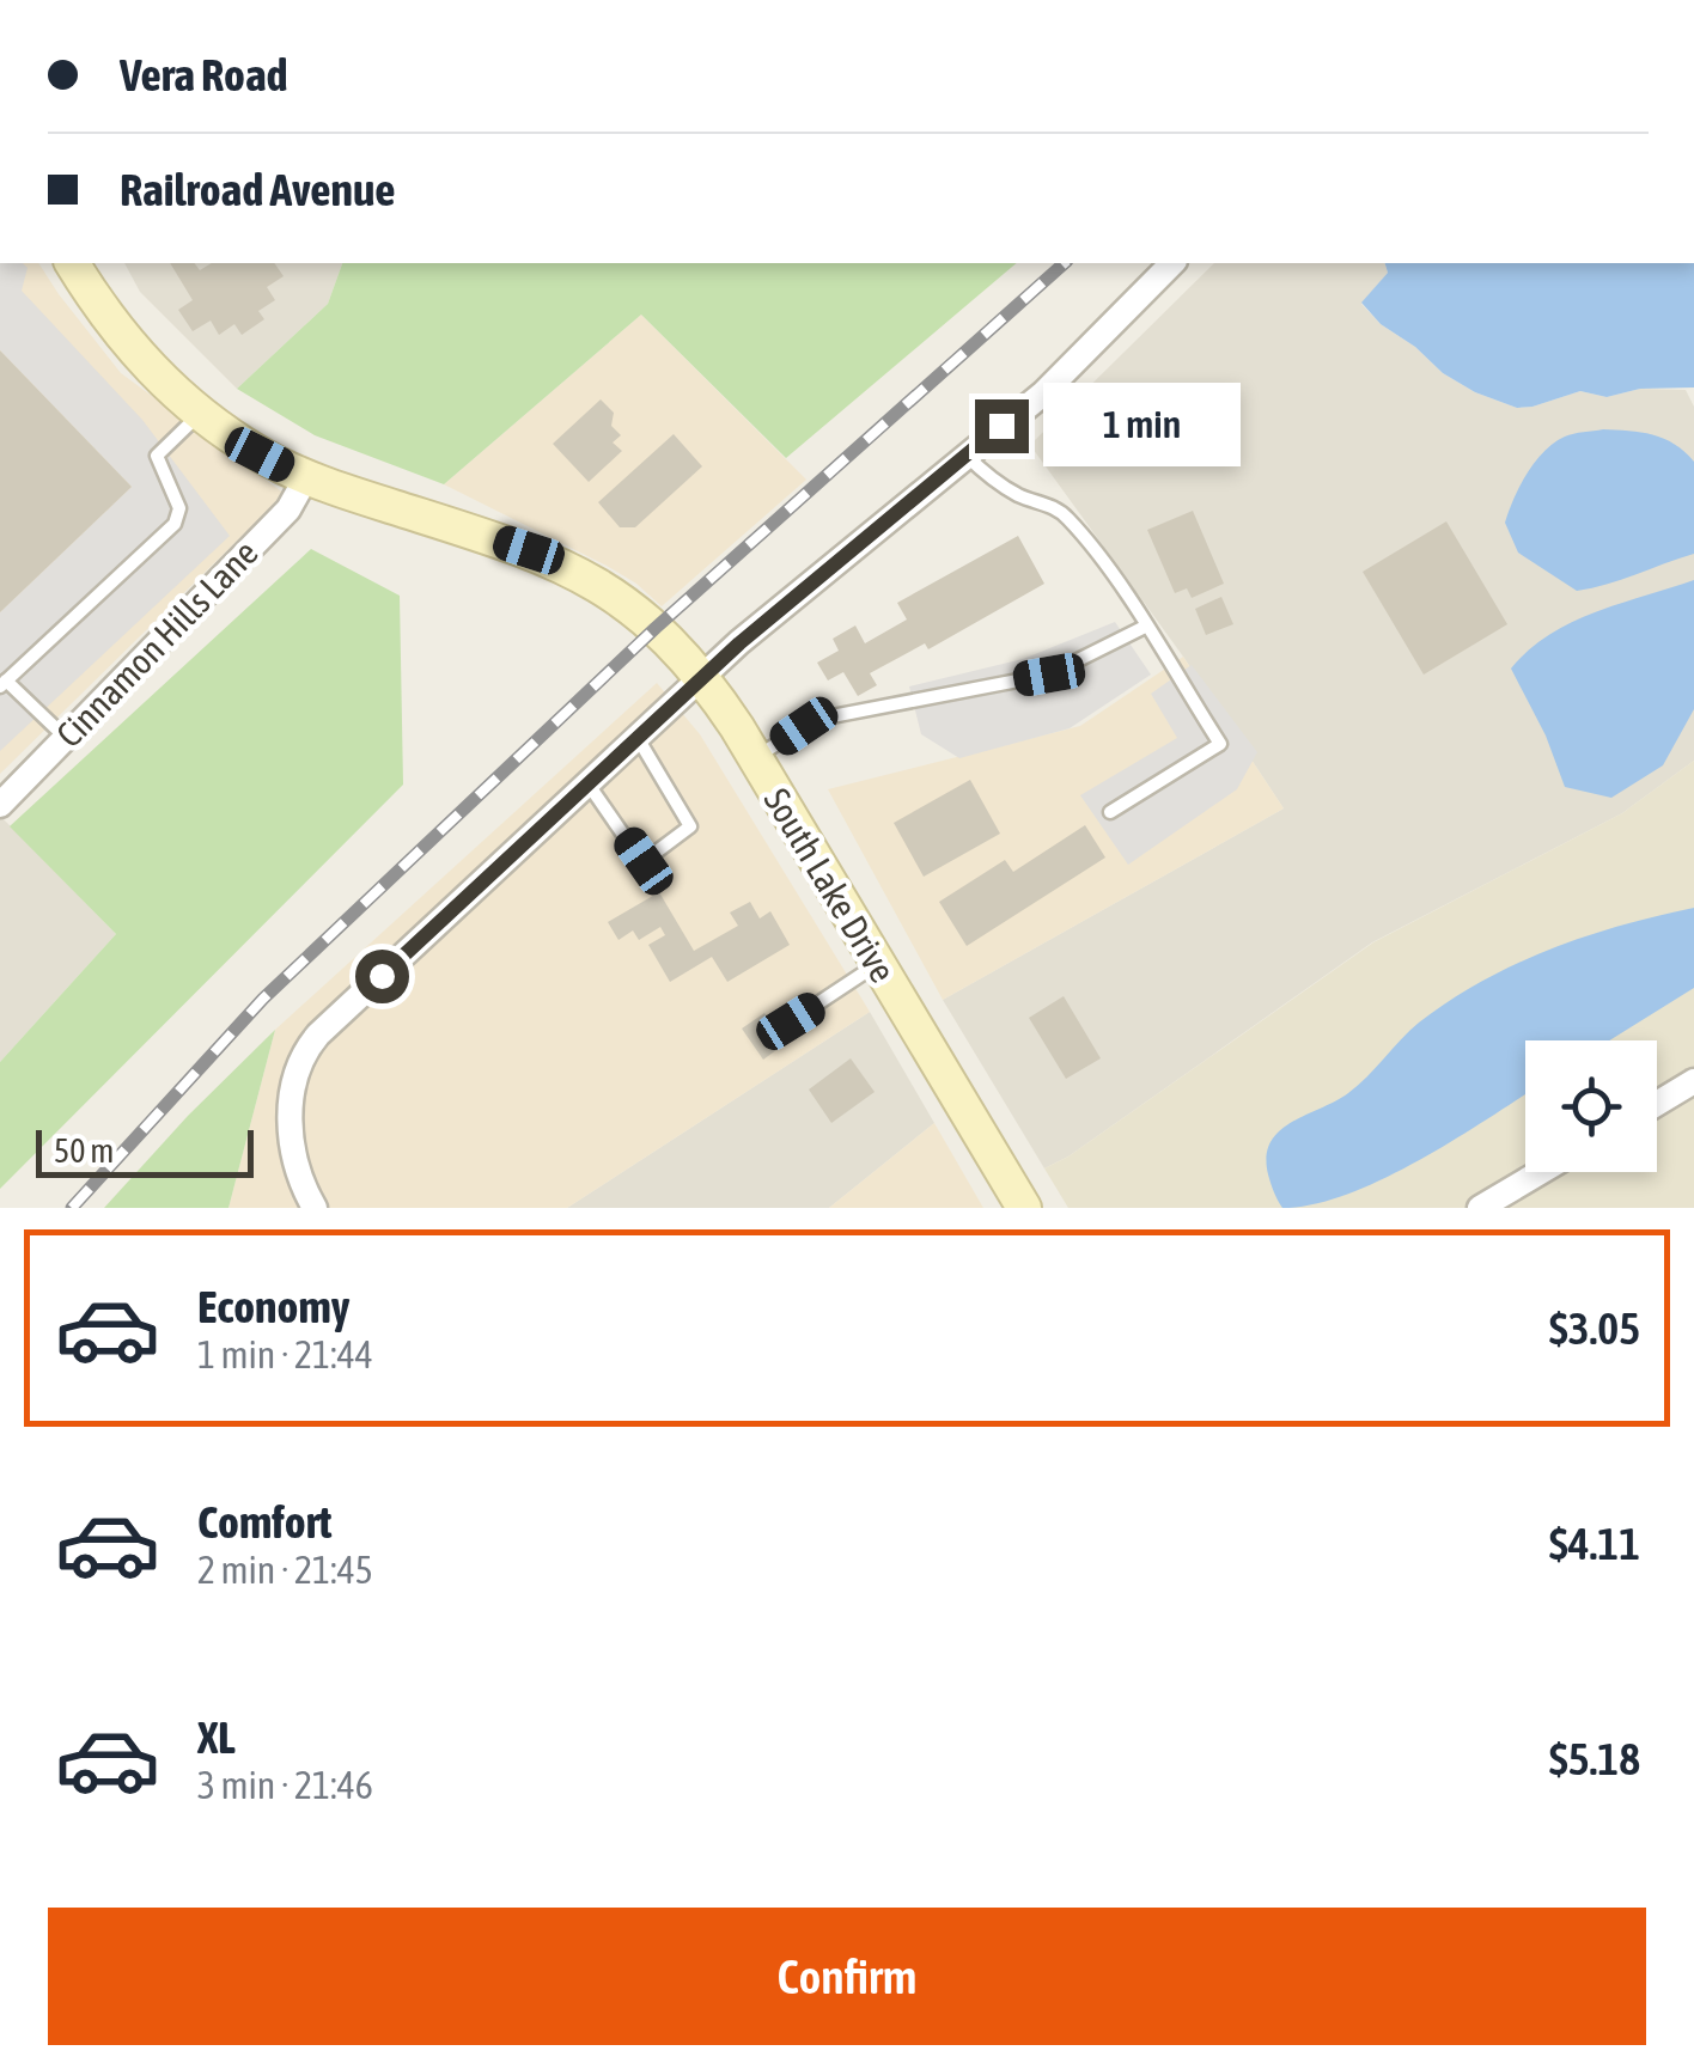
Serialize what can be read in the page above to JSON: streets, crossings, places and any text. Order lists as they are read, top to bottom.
{
  "streets": {
    "main road": ["South Lake Drive"],
    "street": ["Cinnamon Hills Lane"]
  },
  "crossings": [
    ["Cinnamon Hills Lane", "South Lake Drive"]
  ],
  "scale_bar": "50 m",
  "page": {
    "banner": ["Vera Road", "Railroad Avenue"],
    "bubble": "1 min",
    "scale": "50 m",
    "list": [
      {
        "name": "Economy",
        "note": "1 min · 21:44",
        "value": "$3.05"
      },
      {
        "name": "Comfort",
        "note": "2 min · 21:45",
        "value": "$4.11"
      },
      {
        "name": "XL",
        "note": "3 min · 21:46",
        "value": "$5.18"
      }
    ],
    "buttons": "Confirm"
  }
}
